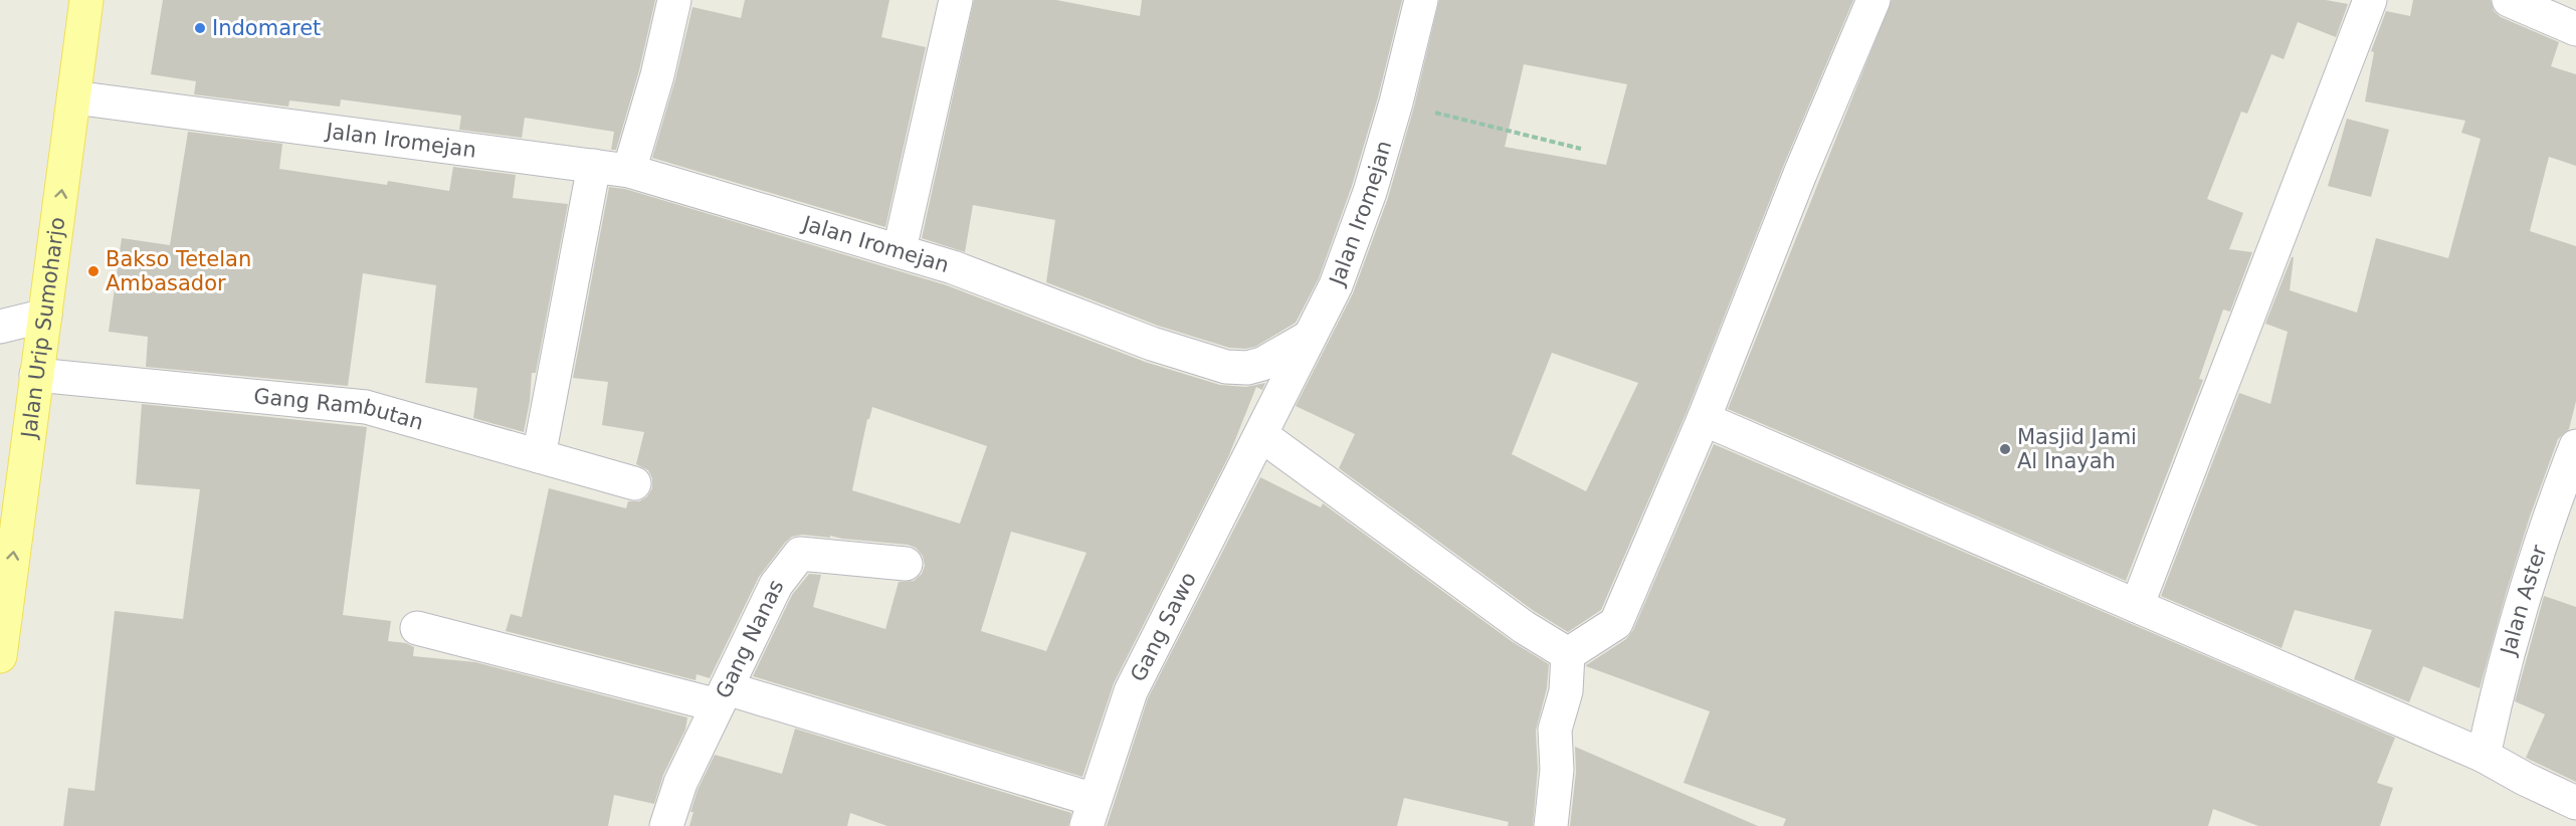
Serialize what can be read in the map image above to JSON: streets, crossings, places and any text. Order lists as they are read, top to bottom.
{
  "streets": {
    "main road": ["Jalan Urip Sumoharjo"],
    "street": [
      "Jalan Iromejan",
      "Gang Rambutan",
      "Jalan Aster",
      "Gang Sawo",
      "Gang Nanas"
    ]
  },
  "crossings": [
    ["Jalan Iromejan", "Jalan Urip Sumoharjo"],
    ["Jalan Iromejan", "Gang Sawo"],
    ["Jalan Urip Sumoharjo", "Gang Rambutan"]
  ],
  "one_way": ["Jalan Urip Sumoharjo"],
  "places": ["Indomaret", "Bakso Tetelan Ambasador", "Masjid Jami Al Inayah"]
}
